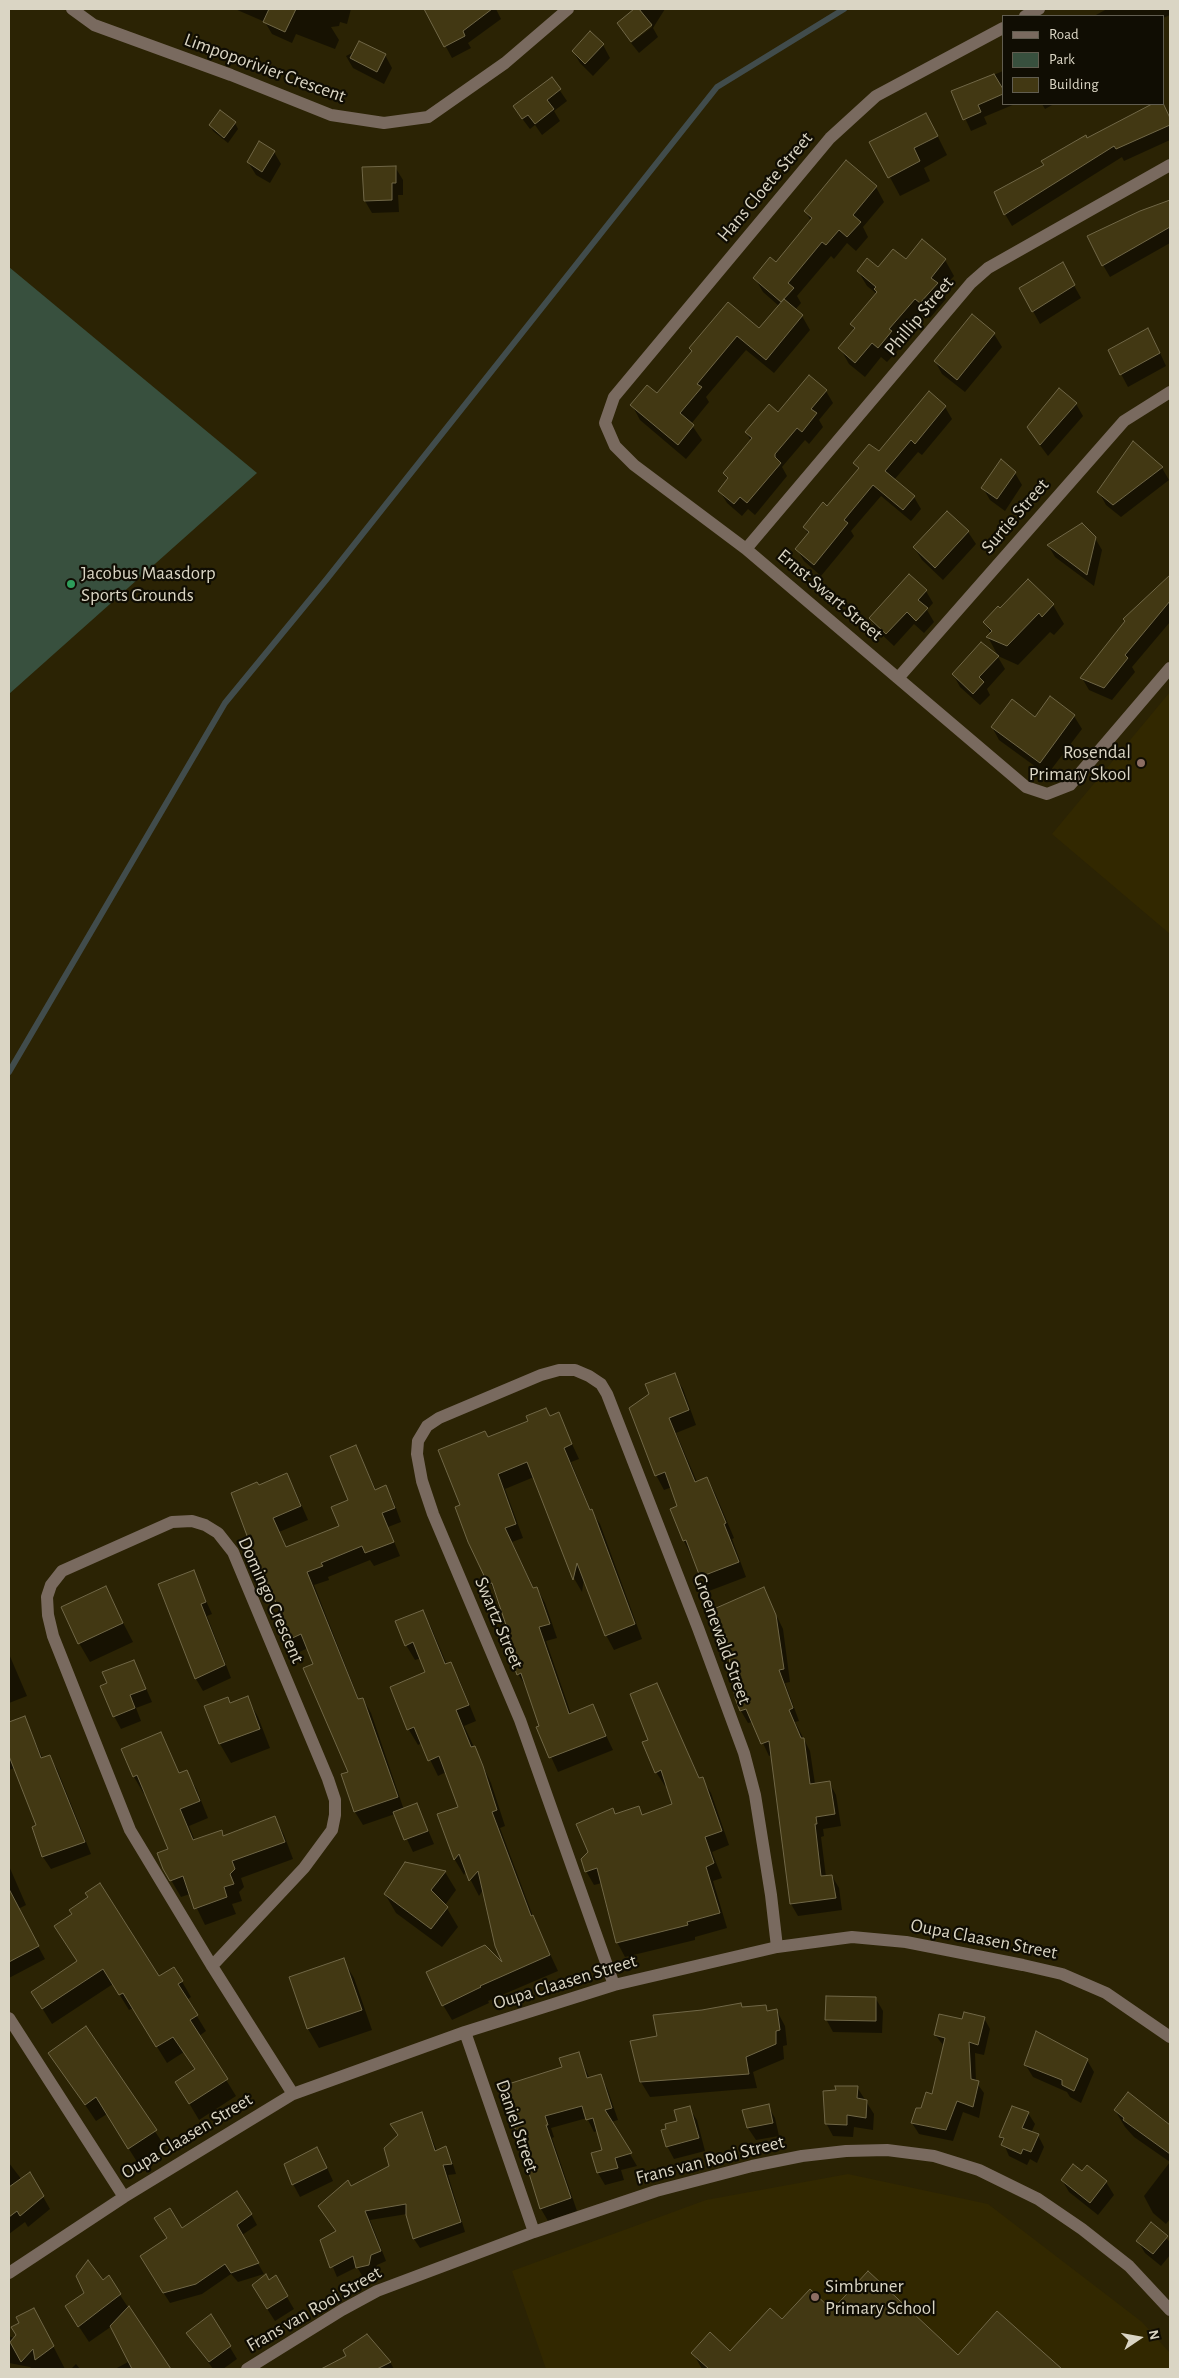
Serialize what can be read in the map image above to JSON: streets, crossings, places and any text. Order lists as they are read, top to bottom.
{
  "streets": {
    "street": [
      "Limpoporivier Crescent",
      "Hans Cloete Street",
      "Phillip Street",
      "Surtie Street",
      "Ernst Swart Street",
      "Domingo Crescent",
      "Swartz Street",
      "Groenewald Street",
      "Oupa Claasen Street",
      "Daniel Street",
      "Frans van Rooi Street"
    ]
  },
  "crossings": [
    ["Hans Cloete Street", "Ernst Swart Street"],
    ["Phillip Street", "Ernst Swart Street"],
    ["Surtie Street", "Ernst Swart Street"],
    ["Domingo Crescent", "Oupa Claasen Street"],
    ["Swartz Street", "Groenewald Street"],
    ["Swartz Street", "Oupa Claasen Street"],
    ["Groenewald Street", "Oupa Claasen Street"],
    ["Oupa Claasen Street", "Daniel Street"],
    ["Daniel Street", "Frans van Rooi Street"]
  ],
  "places": ["Jacobus Maasdorp Sports Grounds", "Rosendal Primary Skool", "Simbruner Primary School"],
  "legend": ["Road", "Park", "Building"],
  "north": "right"
}
